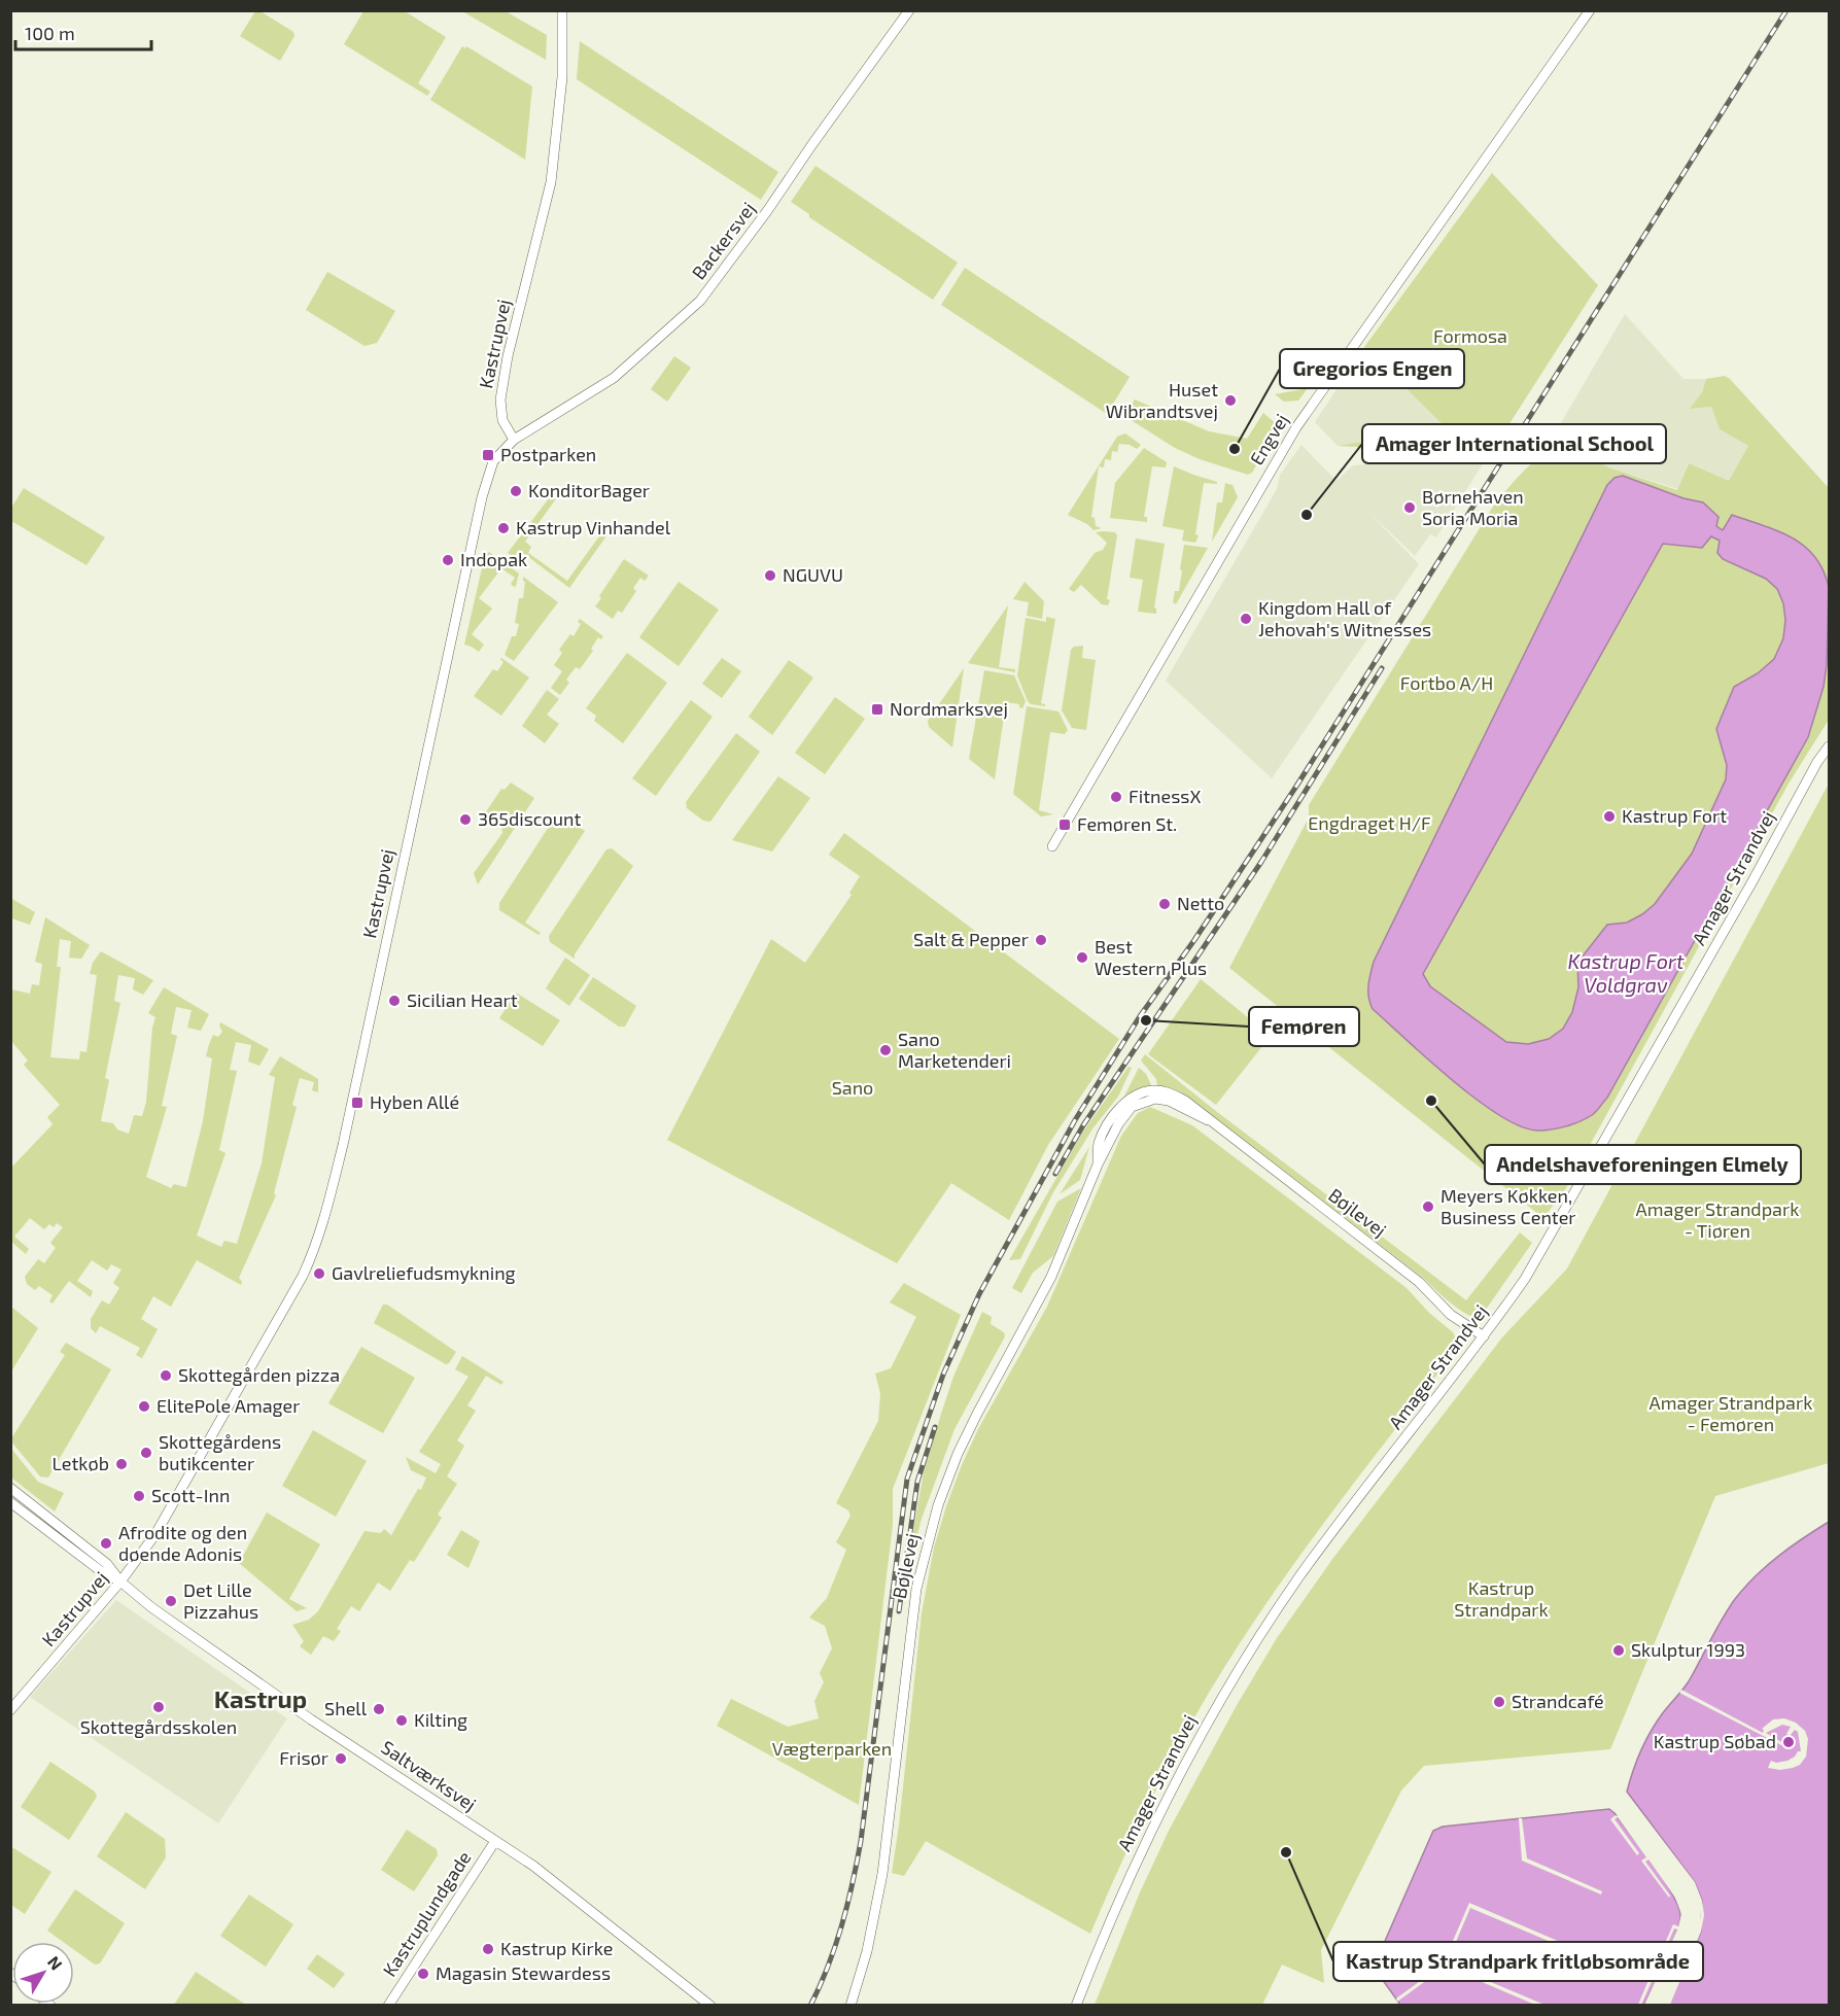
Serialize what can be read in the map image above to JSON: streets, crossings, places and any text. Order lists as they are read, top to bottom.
{
  "streets": {
    "street": [
      "Backersvej",
      "Kastrupvej",
      "Engvej",
      "Amager Strandvej",
      "Bøjlevej",
      "Saltværksvej",
      "Kastruplundgade"
    ]
  },
  "crossings": [
    ["Backersvej", "Kastrupvej"],
    ["Kastrupvej", "Saltværksvej"],
    ["Amager Strandvej", "Bøjlevej"],
    ["Saltværksvej", "Kastruplundgade"]
  ],
  "districts": ["Kastrup"],
  "water": ["Kastrup Fort Voldgrav"],
  "parks": [
    "Formosa",
    "Fortbo A/H",
    "Engdraget H/F",
    "Sano",
    "Amager Strandpark - Tiøren",
    "Amager Strandpark - Femøren",
    "Kastrup Strandpark",
    "Vægterparken"
  ],
  "places": {
    "other": [
      "Huset Wibrandtsvej",
      "Gregorios Engen",
      "KonditorBager",
      "Børnehaven Soria Moria",
      "Amager International School",
      "Kastrup Vinhandel",
      "Indopak",
      "NGUVU",
      "Kingdom Hall of Jehovah's Witnesses",
      "FitnessX",
      "Kastrup Fort",
      "365discount",
      "Netto",
      "Salt & Pepper",
      "Best Western Plus",
      "Sicilian Heart",
      "Femøren",
      "Sano Marketenderi",
      "Andelshaveforeningen Elmely",
      "Meyers Køkken, Business Center",
      "Gavlreliefudsmykning",
      "Skottegården pizza",
      "ElitePole Amager",
      "Skottegårdens butikcenter",
      "Letkøb",
      "Scott-Inn",
      "Afrodite og den døende Adonis",
      "Det Lille Pizzahus",
      "Skulptur 1993",
      "Strandcafé",
      "Skottegårdsskolen",
      "Shell",
      "Kilting",
      "Kastrup Søbad",
      "Frisør",
      "Kastrup Strandpark fritløbsområde",
      "Kastrup Kirke",
      "Magasin Stewardess"
    ],
    "transit": [
      "Postparken",
      "Nordmarksvej",
      "Femøren St.",
      "Hyben Allé"
    ]
  },
  "scale_bar": "100 m",
  "north": "top right"
}
